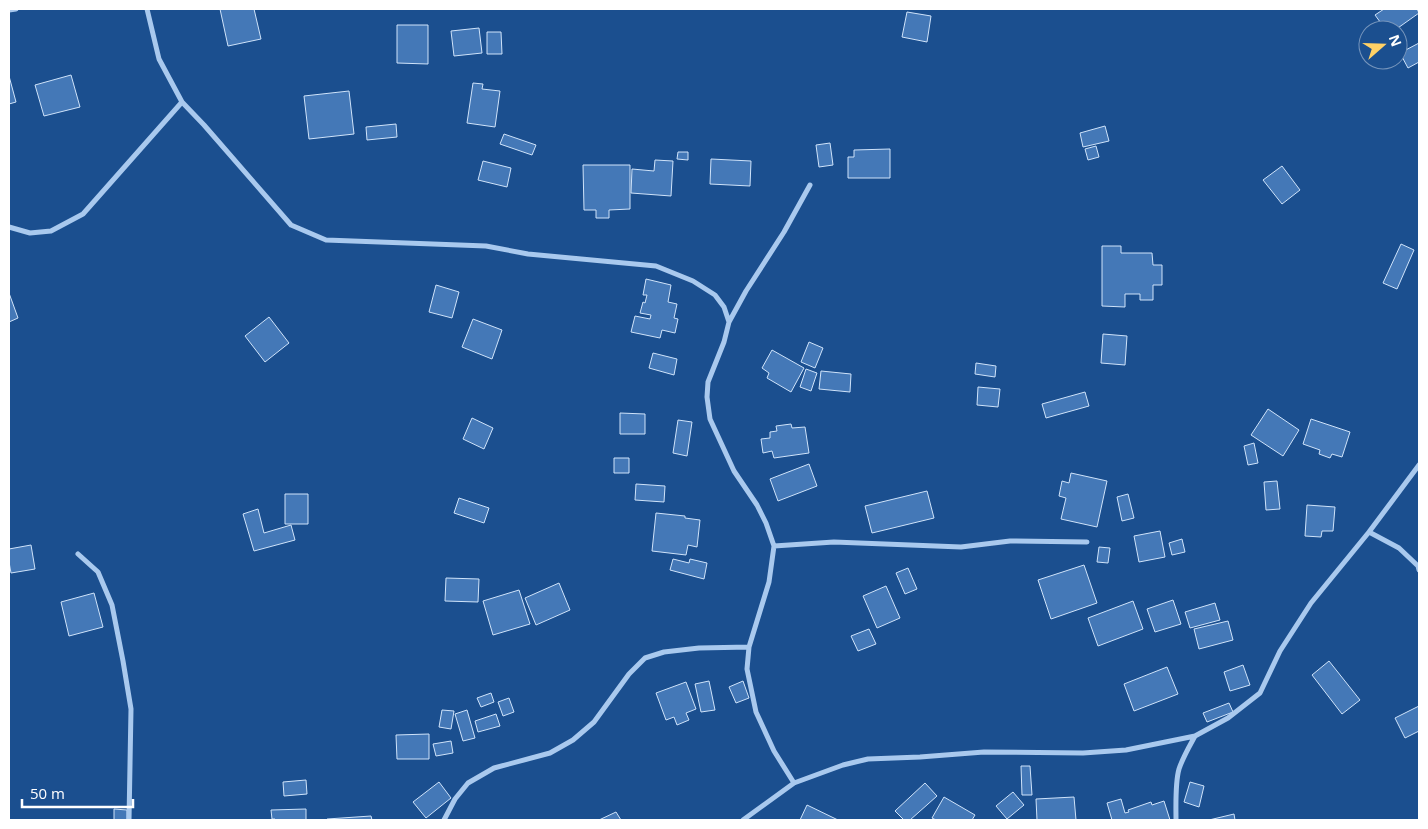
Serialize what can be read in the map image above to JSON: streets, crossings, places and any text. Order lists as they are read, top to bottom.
{
  "scale_bar": "50 m",
  "north": "right"
}
